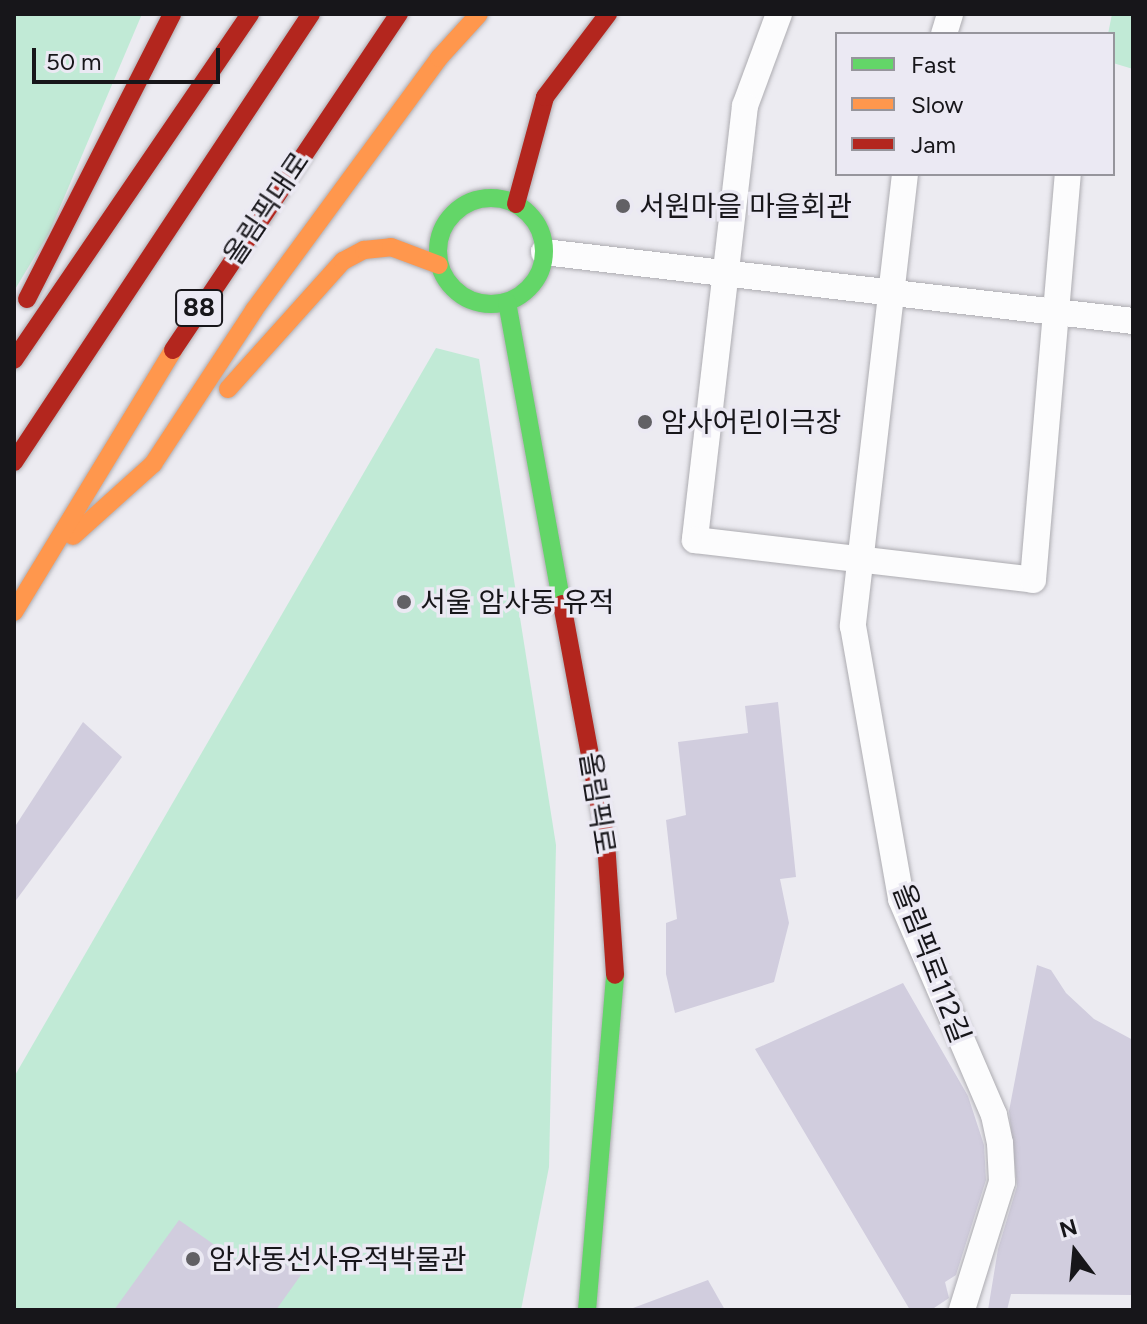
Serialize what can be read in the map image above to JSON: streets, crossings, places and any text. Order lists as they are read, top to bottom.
{
  "streets": {
    "main road": ["올림픽대로", "88", "올림픽로"],
    "street": ["올림픽로112길"]
  },
  "places": [
    "서원마을 마을회관",
    "암사어린이극장",
    "서울 암사동 유적",
    "암사동선사유적박물관"
  ],
  "legend": ["Fast", "Slow", "Jam"],
  "scale_bar": "50 m",
  "north": "top"
}
